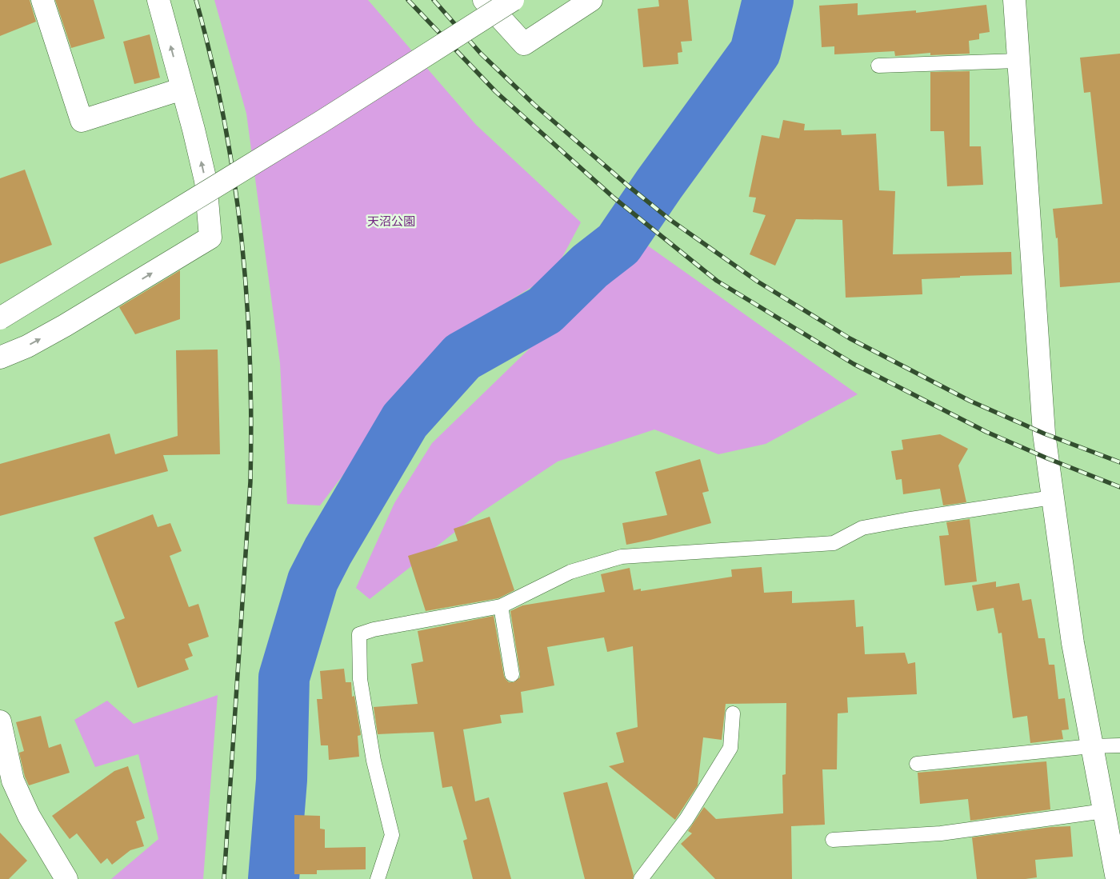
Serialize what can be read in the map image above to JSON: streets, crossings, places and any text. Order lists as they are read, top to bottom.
{
  "parks": ["天沼公園"]
}
